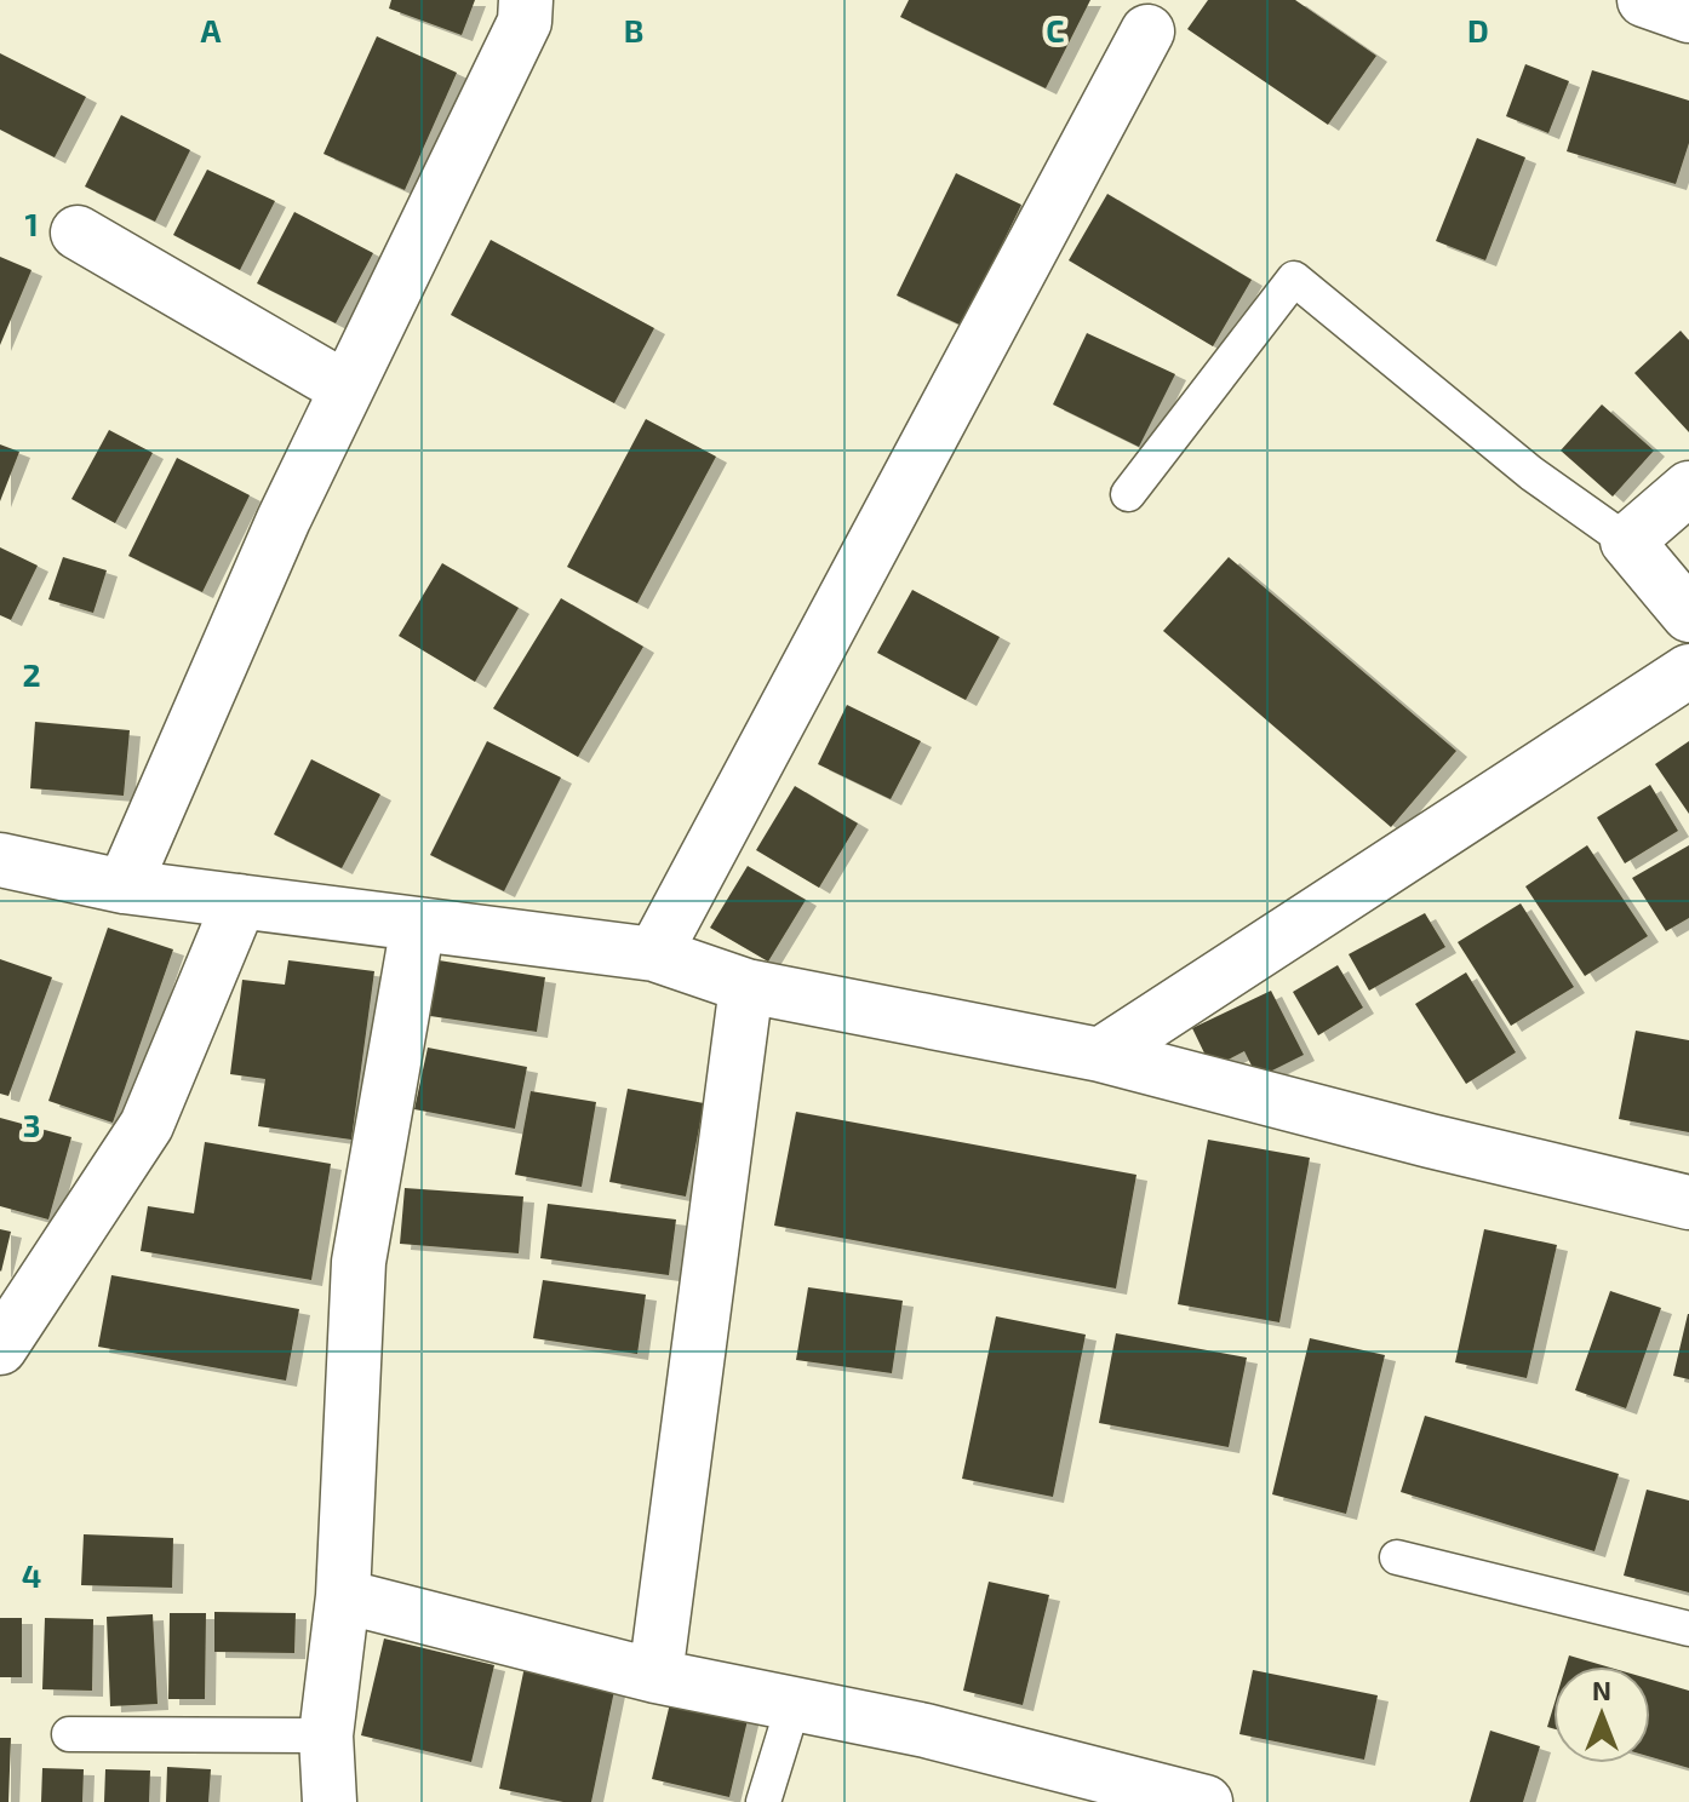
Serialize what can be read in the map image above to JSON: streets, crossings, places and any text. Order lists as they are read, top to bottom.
{
  "north": "top",
  "grid": {
    "columns": [
      "A",
      "B",
      "C",
      "D"
    ],
    "rows": [
      "1",
      "2",
      "3",
      "4"
    ]
  }
}
